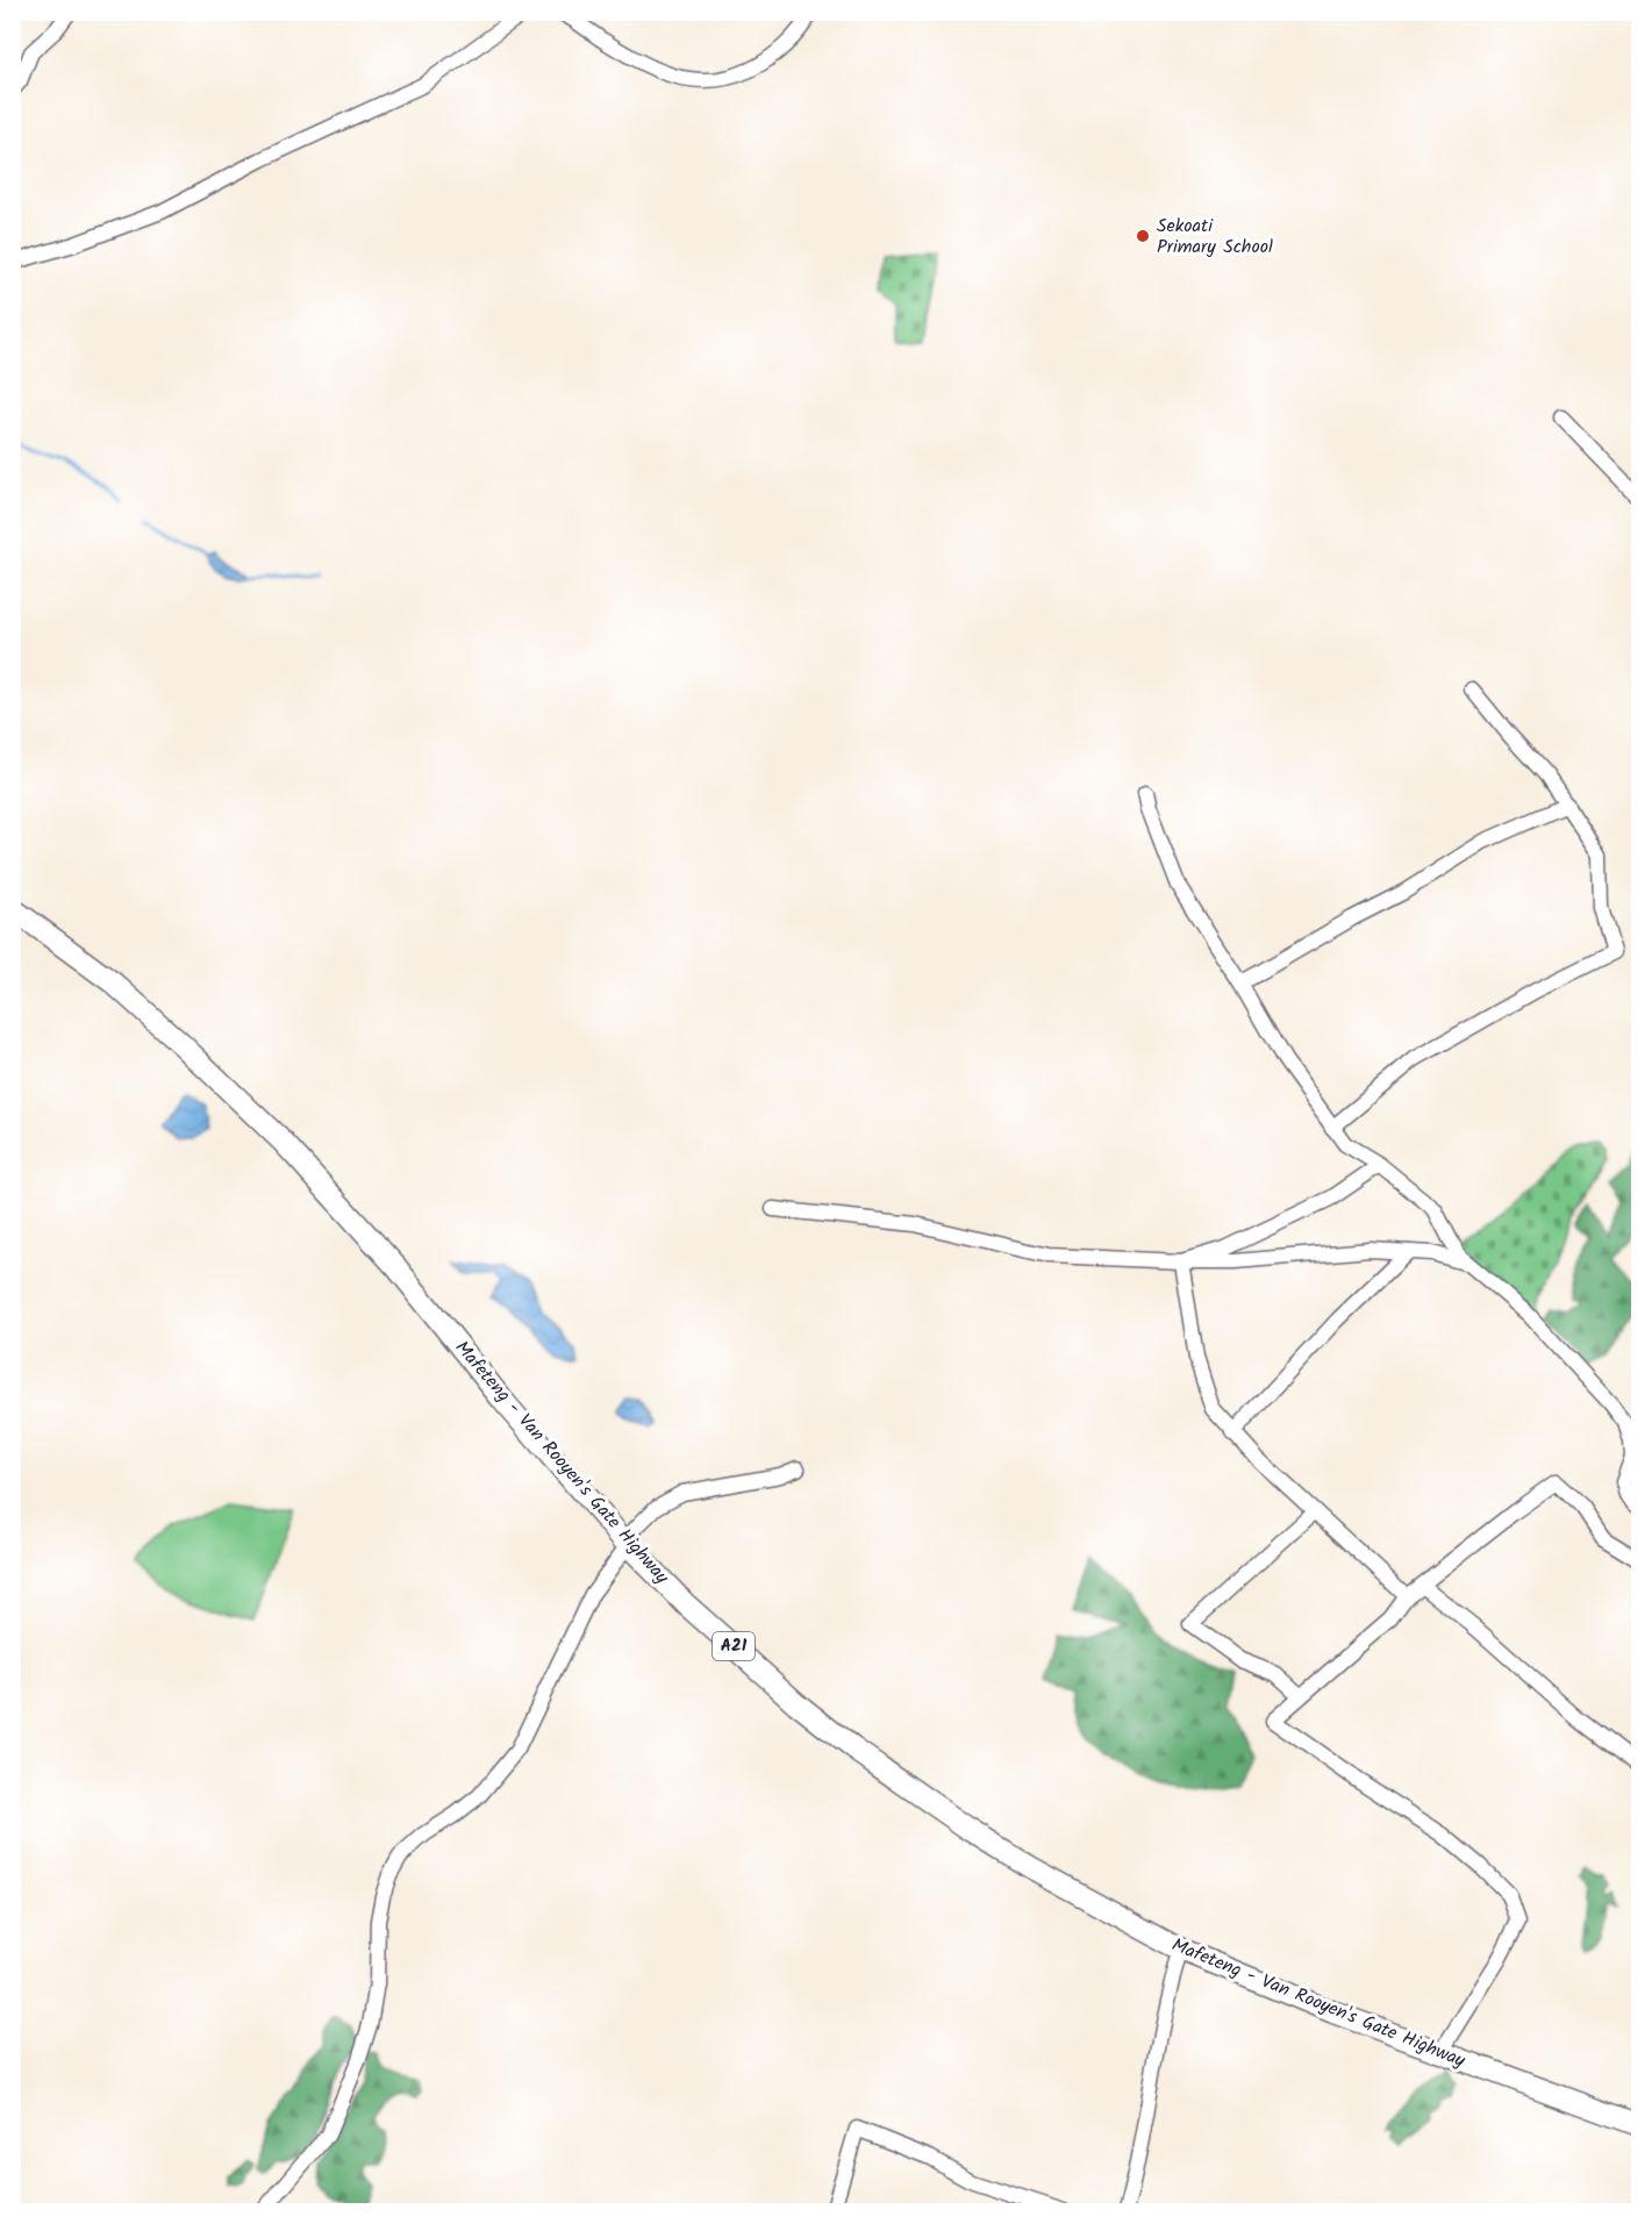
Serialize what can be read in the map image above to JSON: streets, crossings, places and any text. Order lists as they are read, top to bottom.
{
  "streets": {
    "main road": ["Mafeteng - Van Rooyen's Gate Highway", "A21"]
  },
  "places": ["Sekoati Primary School"]
}
